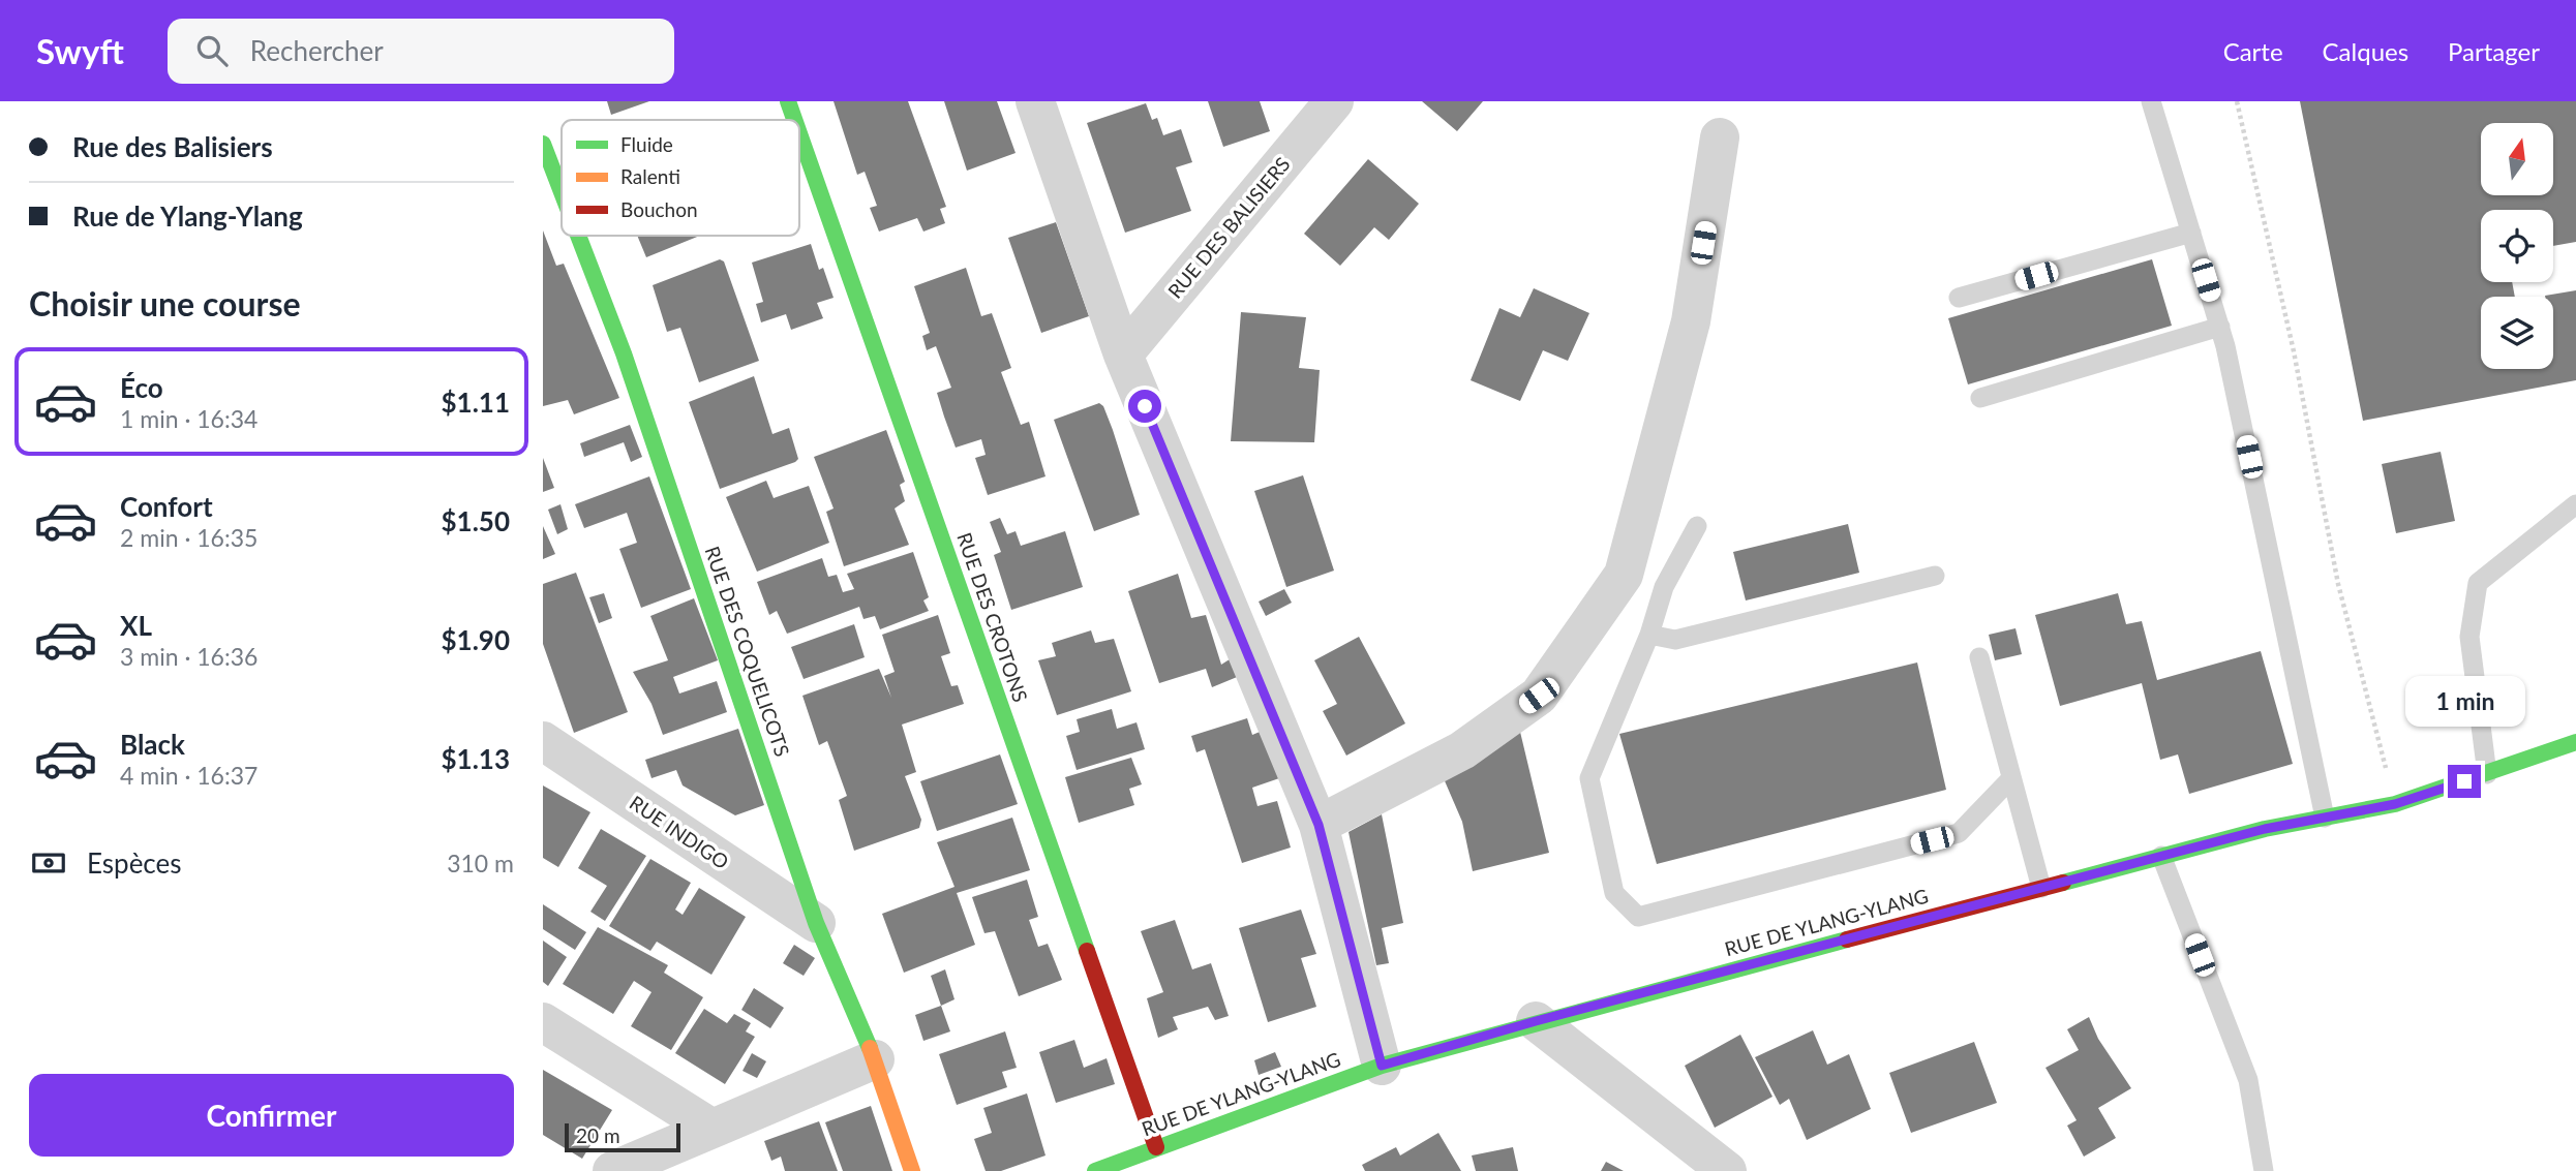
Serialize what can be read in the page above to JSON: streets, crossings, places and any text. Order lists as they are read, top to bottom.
{
  "streets": {
    "street": [
      "RUE DES BALISIERS",
      "RUE DES CROTONS",
      "RUE DES COQUELICOTS",
      "RUE INDIGO",
      "RUE DE YLANG-YLANG"
    ]
  },
  "crossings": [
    ["RUE DES CROTONS", "RUE DE YLANG-YLANG"],
    ["RUE DES COQUELICOTS", "RUE INDIGO"]
  ],
  "legend": ["Fluide", "Ralenti", "Bouchon"],
  "scale_bar": "20 m",
  "north": "top",
  "page": {
    "header": "Swyft",
    "search": "Rechercher",
    "nav": ["Carte", "Calques", "Partager"],
    "banner": ["Rue des Balisiers", "Rue de Ylang-Ylang"],
    "heading": "Choisir une course",
    "list": [
      {
        "name": "Éco",
        "note": "1 min · 16:34",
        "value": "$1.11"
      },
      {
        "name": "Confort",
        "note": "2 min · 16:35",
        "value": "$1.50"
      },
      {
        "name": "XL",
        "note": "3 min · 16:36",
        "value": "$1.90"
      },
      {
        "name": "Black",
        "note": "4 min · 16:37",
        "value": "$1.13"
      }
    ],
    "bubble": "1 min",
    "pay": ["Espèces", "310 m"],
    "buttons": "Confirmer",
    "scale": "20 m"
  }
}
